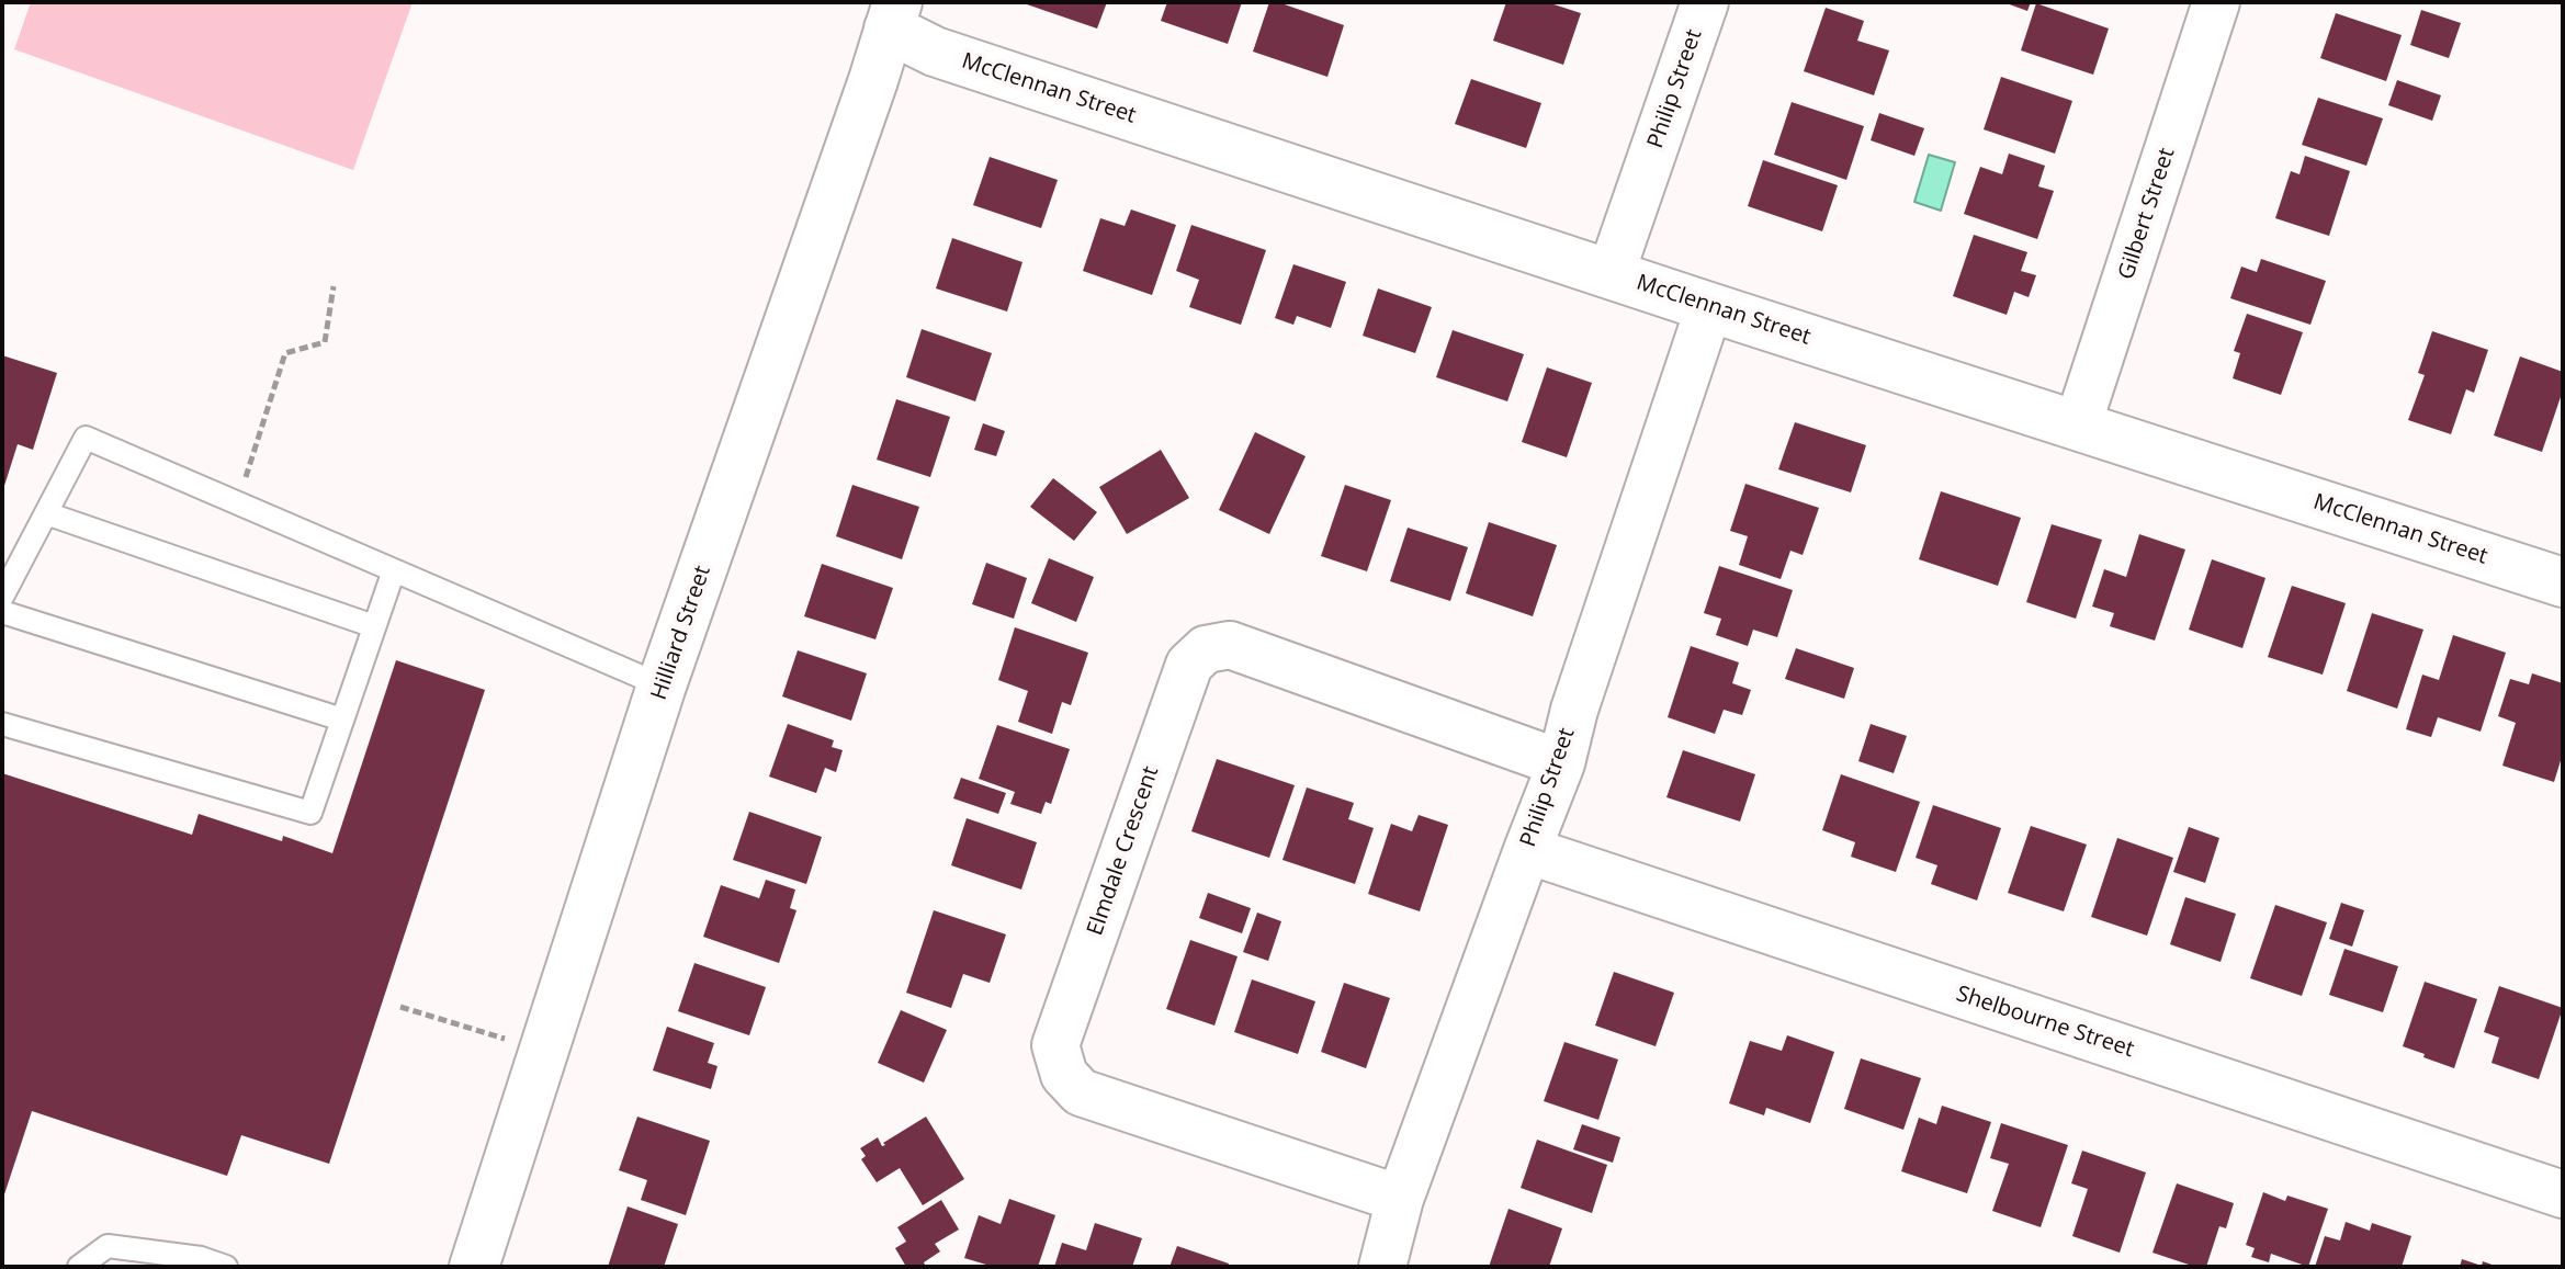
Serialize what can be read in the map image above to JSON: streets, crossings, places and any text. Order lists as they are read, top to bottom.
{
  "streets": {
    "street": [
      "McClennan Street",
      "Philip Street",
      "Gilbert Street",
      "Hilliard Street",
      "Elmdale Crescent",
      "Shelbourne Street"
    ]
  },
  "crossings": [
    ["McClennan Street", "Philip Street"],
    ["McClennan Street", "Gilbert Street"],
    ["McClennan Street", "Hilliard Street"],
    ["Philip Street", "Elmdale Crescent"],
    ["Philip Street", "Shelbourne Street"]
  ]
}
